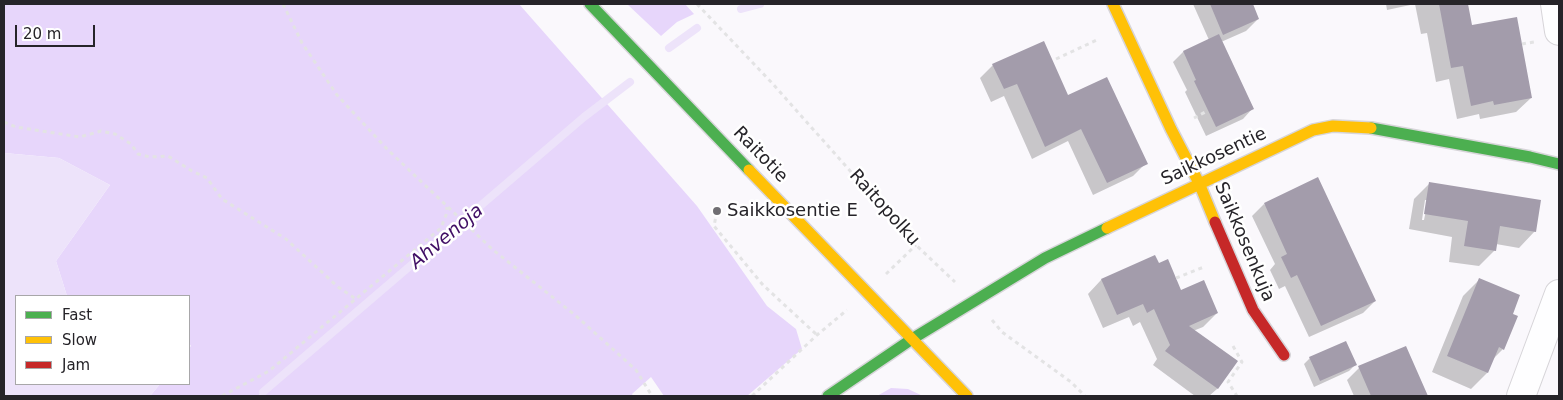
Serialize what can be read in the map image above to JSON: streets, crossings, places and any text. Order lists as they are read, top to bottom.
{
  "streets": {
    "street": ["Raitotie", "Saikkosentie", "Saikkosenkuja"],
    "path": ["Raitopolku"]
  },
  "crossings": [
    ["Raitotie", "Saikkosentie"],
    ["Saikkosentie", "Raitopolku"],
    ["Saikkosentie", "Saikkosenkuja"]
  ],
  "water": ["Ahvenoja"],
  "places": ["Saikkosentie E"],
  "legend": ["Fast", "Slow", "Jam"],
  "scale_bar": "20 m"
}
